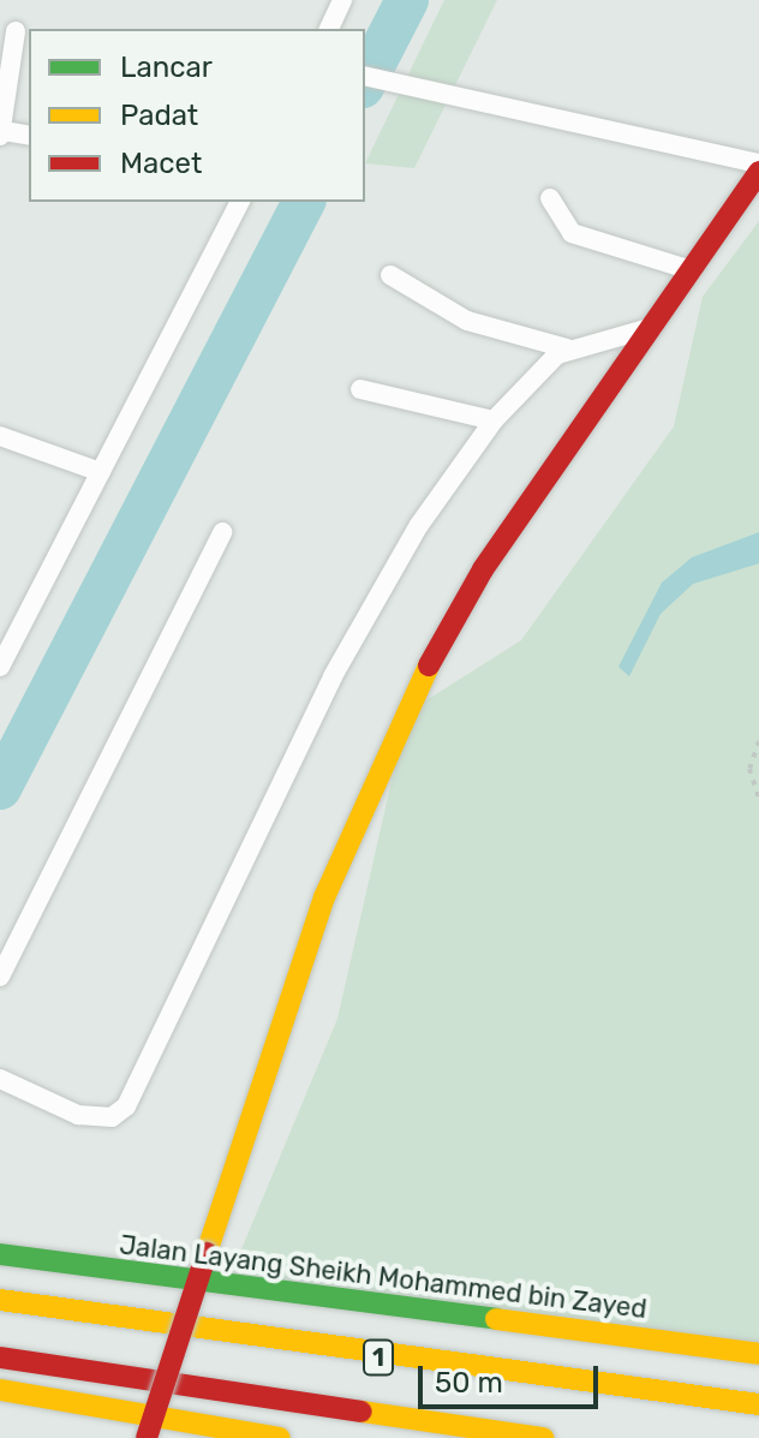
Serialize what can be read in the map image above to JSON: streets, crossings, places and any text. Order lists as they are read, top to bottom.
{
  "streets": {
    "main road": ["Jalan Layang Sheikh Mohammed bin Zayed", "1"]
  },
  "legend": ["Lancar", "Padat", "Macet"],
  "scale_bar": "50 m"
}
